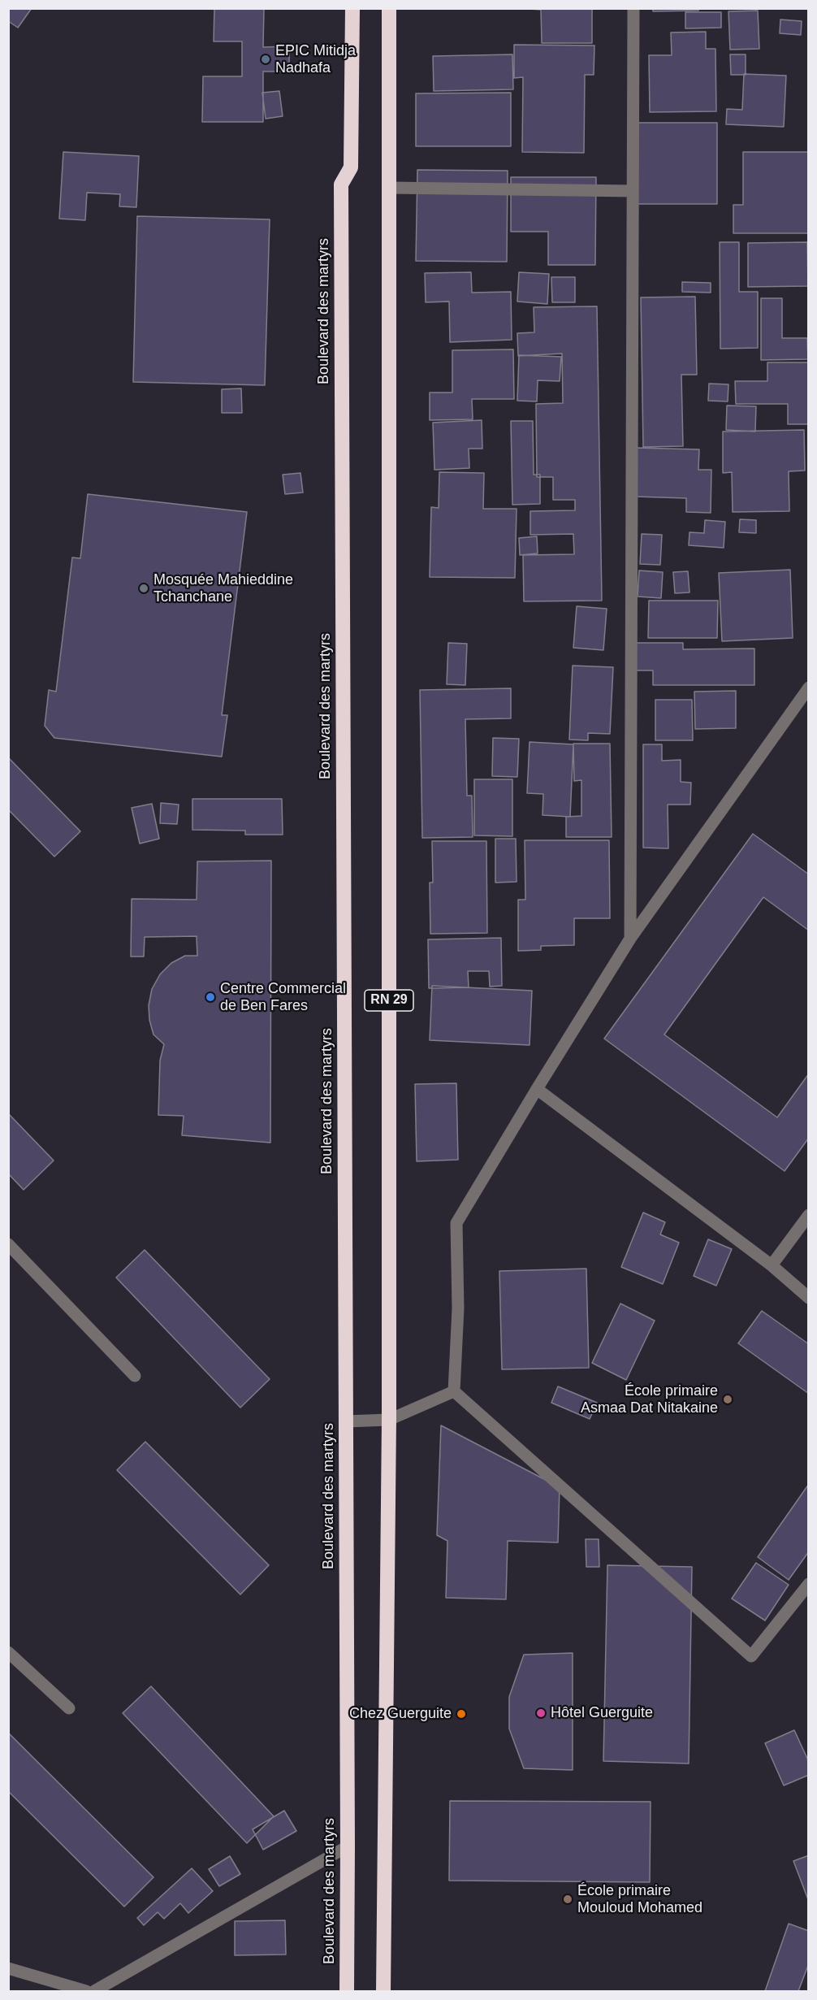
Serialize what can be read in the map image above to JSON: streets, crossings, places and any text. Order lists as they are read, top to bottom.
{
  "streets": {
    "highway": ["Boulevard des martyrs", "RN 29"]
  },
  "places": [
    "EPIC Mitidja Nadhafa",
    "Mosquée Mahieddine Tchanchane",
    "Centre Commercial de Ben Fares",
    "École primaire Asmaa Dat Nitakaine",
    "Hôtel Guerguite",
    "Chez Guerguite",
    "École primaire Mouloud Mohamed"
  ]
}
